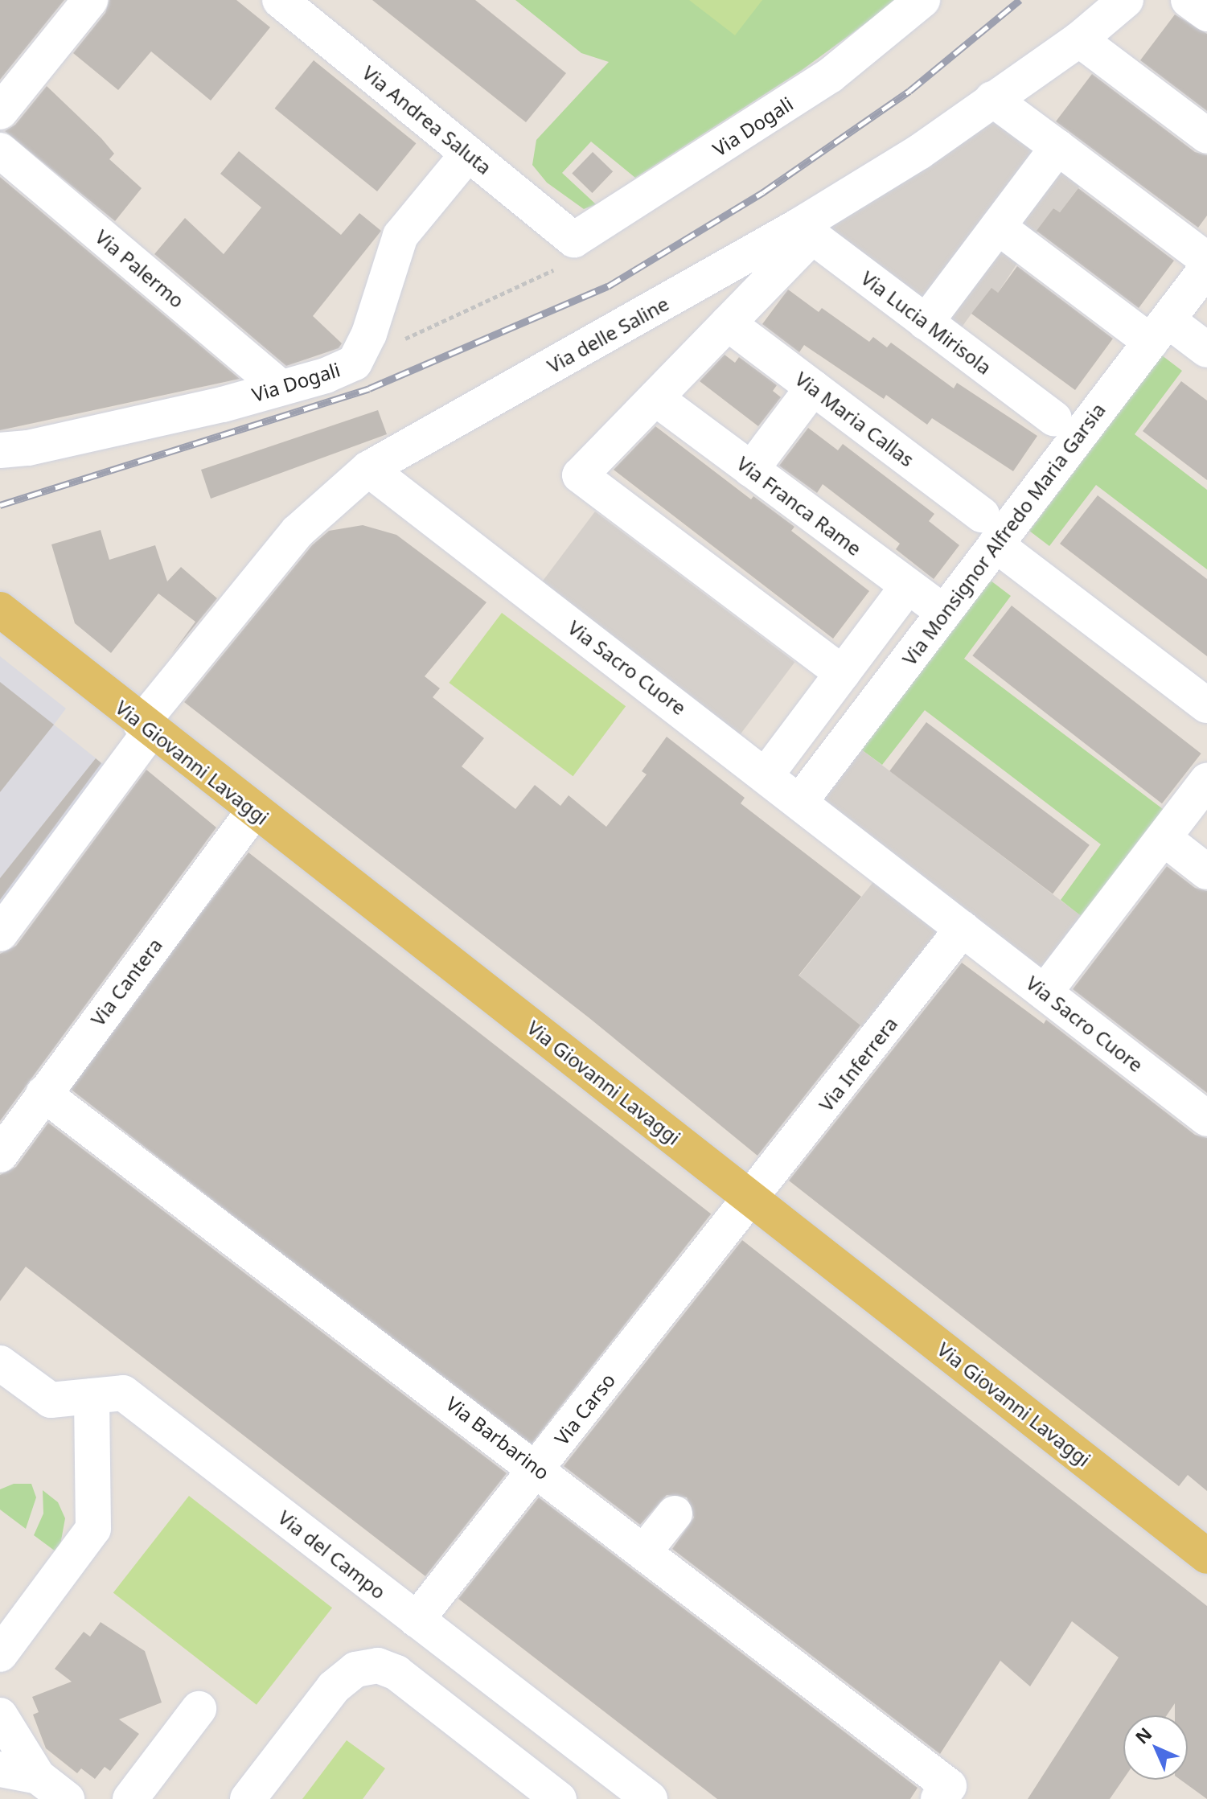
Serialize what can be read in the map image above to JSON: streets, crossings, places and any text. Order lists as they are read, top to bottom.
{
  "streets": {
    "main road": ["Via Giovanni Lavaggi"],
    "street": [
      "Via Andrea Saluta",
      "Via Dogali",
      "Via Palermo",
      "Via Lucia Mirisola",
      "Via delle Saline",
      "Via Maria Callas",
      "Via Franca Rame",
      "Via Monsignor Alfredo Maria Garsia",
      "Via Sacro Cuore",
      "Via Cantera",
      "Via Inferrera",
      "Via Carso",
      "Via Barbarino",
      "Via del Campo"
    ]
  },
  "crossings": [
    ["Via Andrea Saluta", "Via Dogali"],
    ["Via Dogali", "Via Palermo"],
    ["Via Lucia Mirisola", "Via delle Saline"],
    ["Via delle Saline", "Via Sacro Cuore"],
    ["Via delle Saline", "Via Giovanni Lavaggi"],
    ["Via Maria Callas", "Via Monsignor Alfredo Maria Garsia"],
    ["Via Franca Rame", "Via Monsignor Alfredo Maria Garsia"],
    ["Via Monsignor Alfredo Maria Garsia", "Via Sacro Cuore"],
    ["Via Sacro Cuore", "Via Inferrera"],
    ["Via Giovanni Lavaggi", "Via Cantera"],
    ["Via Giovanni Lavaggi", "Via Inferrera"],
    ["Via Giovanni Lavaggi", "Via Carso"],
    ["Via Cantera", "Via Barbarino"],
    ["Via Inferrera", "Via Carso"],
    ["Via Carso", "Via Barbarino"],
    ["Via Carso", "Via del Campo"]
  ],
  "north": "top left"
}
